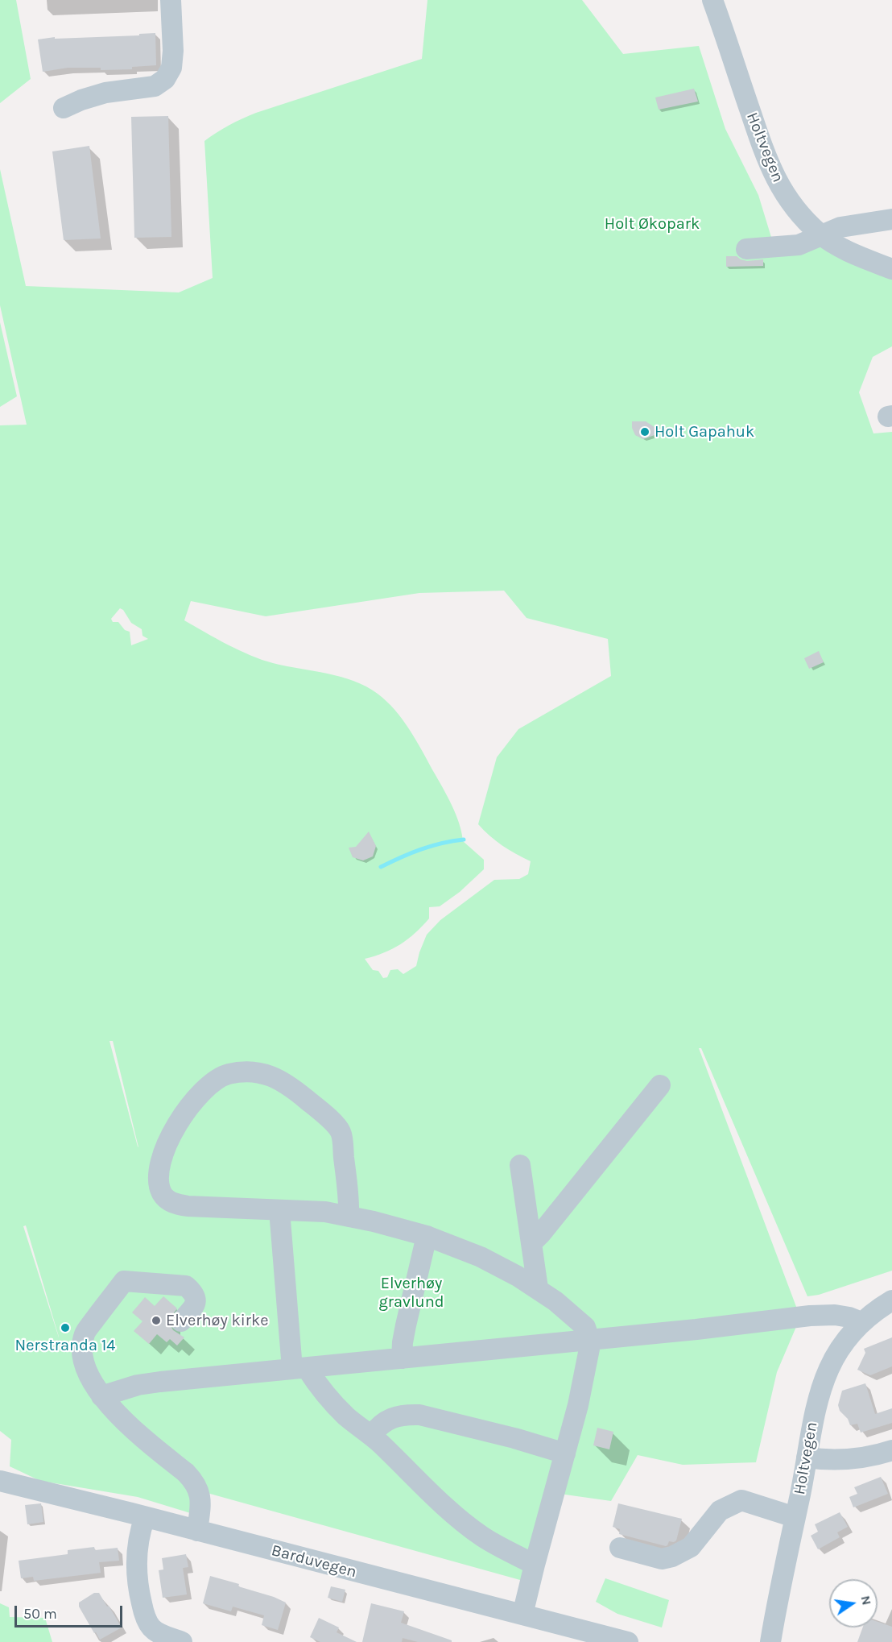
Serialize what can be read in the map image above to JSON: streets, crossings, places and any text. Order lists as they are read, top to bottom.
{
  "streets": {
    "street": ["Holtvegen", "Barduvegen"]
  },
  "parks": ["Holt Økopark", "Elverhøy gravlund"],
  "places": ["Holt Gapahuk", "Elverhøy kirke", "Nerstranda 14"],
  "scale_bar": "50 m",
  "north": "right"
}
